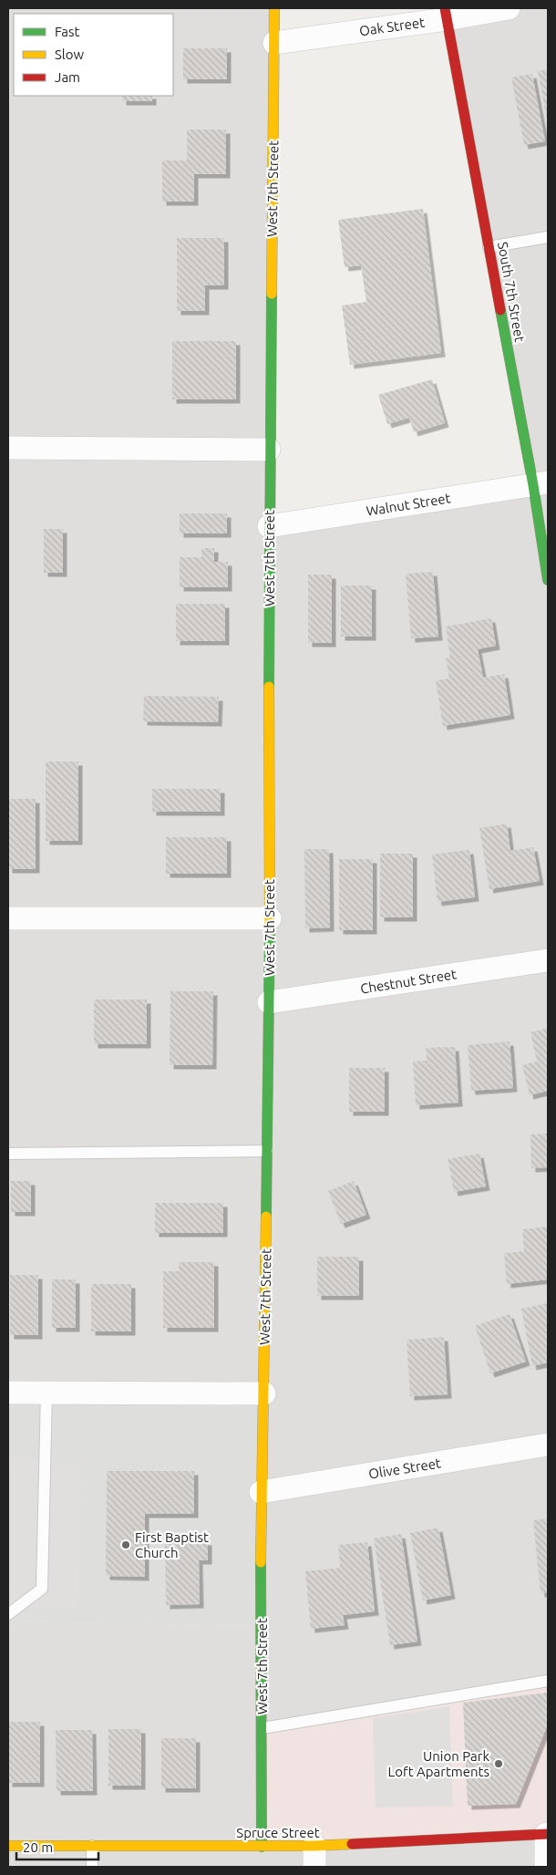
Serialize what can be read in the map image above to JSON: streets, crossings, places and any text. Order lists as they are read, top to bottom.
{
  "streets": {
    "street": [
      "Oak Street",
      "West 7th Street",
      "South 7th Street",
      "Walnut Street",
      "Chestnut Street",
      "Olive Street",
      "Spruce Street"
    ]
  },
  "crossings": [
    ["Oak Street", "West 7th Street"],
    ["Oak Street", "South 7th Street"],
    ["West 7th Street", "Walnut Street"],
    ["West 7th Street", "Chestnut Street"],
    ["West 7th Street", "Olive Street"],
    ["West 7th Street", "Spruce Street"],
    ["South 7th Street", "Walnut Street"]
  ],
  "places": ["First Baptist Church", "Union Park Loft Apartments"],
  "legend": ["Fast", "Slow", "Jam"],
  "scale_bar": "20 m"
}
